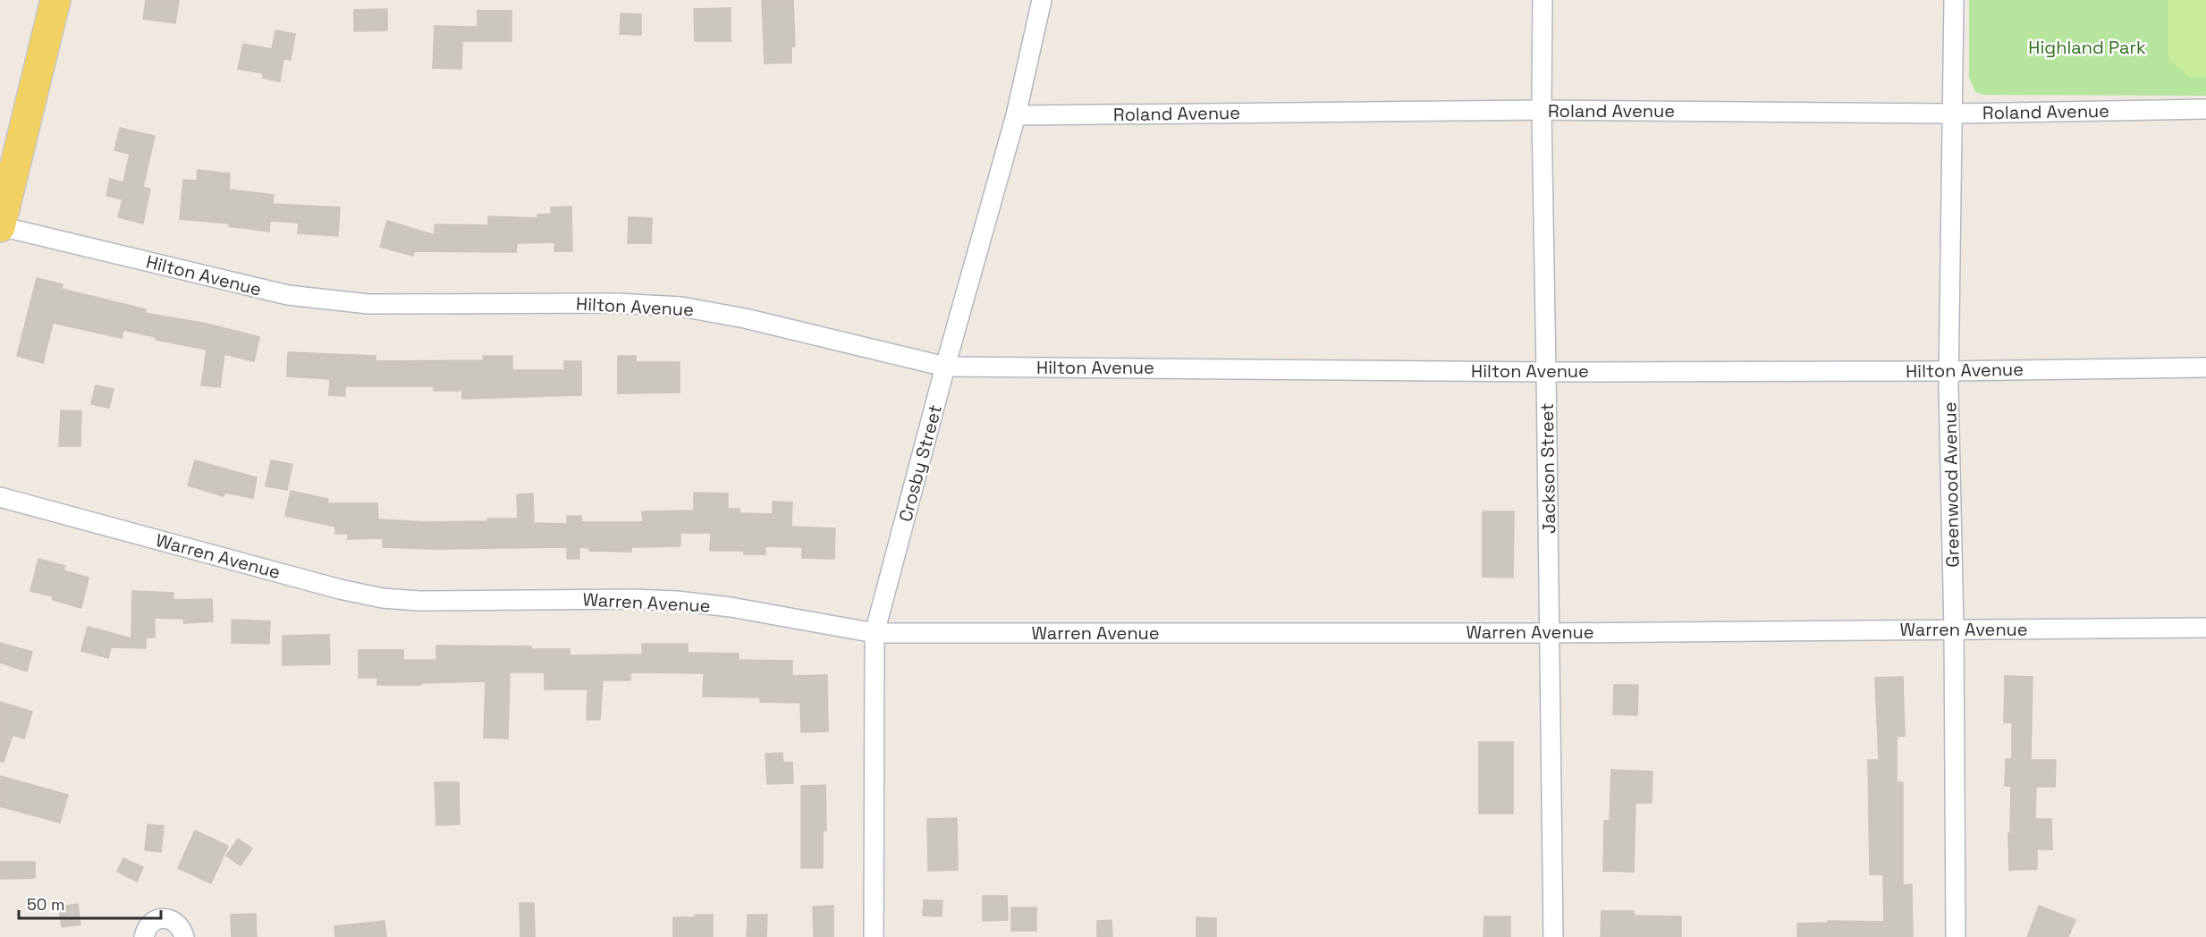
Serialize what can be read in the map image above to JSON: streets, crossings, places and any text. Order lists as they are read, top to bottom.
{
  "streets": {
    "street": [
      "Roland Avenue",
      "Hilton Avenue",
      "Crosby Street",
      "Jackson Street",
      "Greenwood Avenue",
      "Warren Avenue"
    ]
  },
  "crossings": [
    ["Roland Avenue", "Crosby Street"],
    ["Roland Avenue", "Jackson Street"],
    ["Roland Avenue", "Greenwood Avenue"],
    ["Hilton Avenue", "Crosby Street"],
    ["Hilton Avenue", "Jackson Street"],
    ["Hilton Avenue", "Greenwood Avenue"],
    ["Crosby Street", "Warren Avenue"],
    ["Jackson Street", "Warren Avenue"],
    ["Greenwood Avenue", "Warren Avenue"]
  ],
  "parks": ["Highland Park"],
  "scale_bar": "50 m"
}
